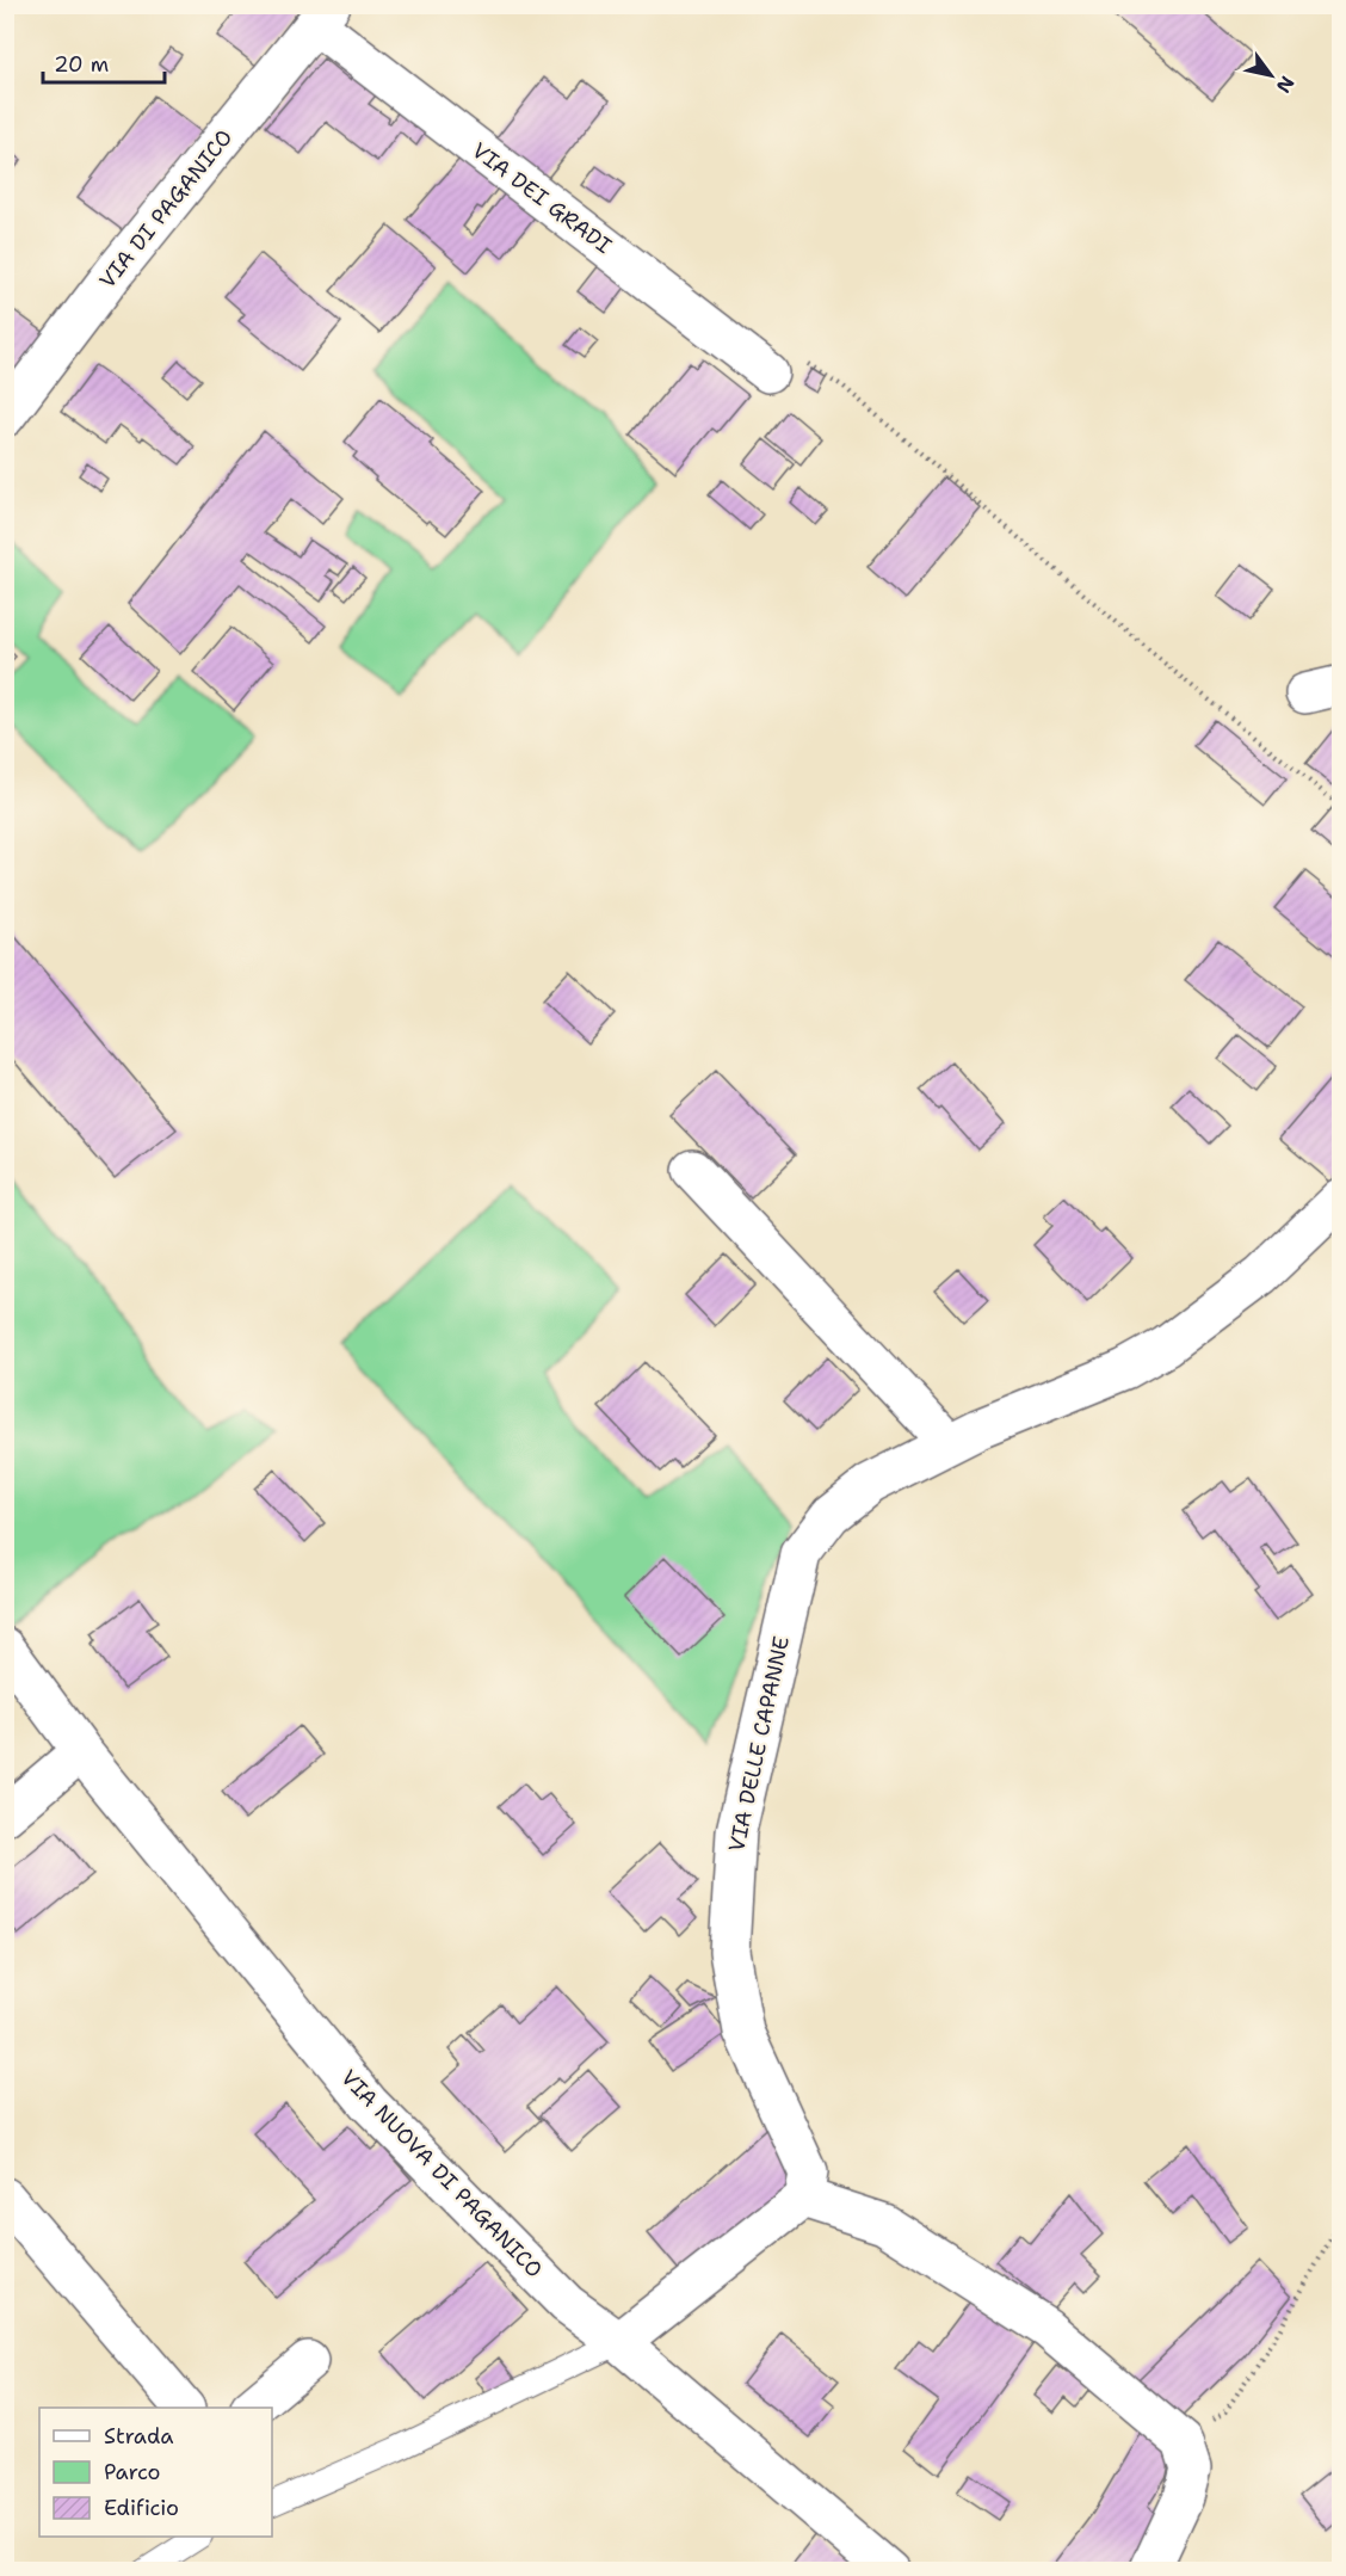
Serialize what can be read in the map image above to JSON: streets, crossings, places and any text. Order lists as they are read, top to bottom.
{
  "streets": {
    "street": [
      "VIA DEI GRADI",
      "VIA DI PAGANICO",
      "VIA DELLE CAPANNE",
      "VIA NUOVA DI PAGANICO"
    ]
  },
  "crossings": [
    ["VIA DEI GRADI", "VIA DI PAGANICO"]
  ],
  "legend": ["Strada", "Parco", "Edificio"],
  "scale_bar": "20 m",
  "north": "bottom right"
}
